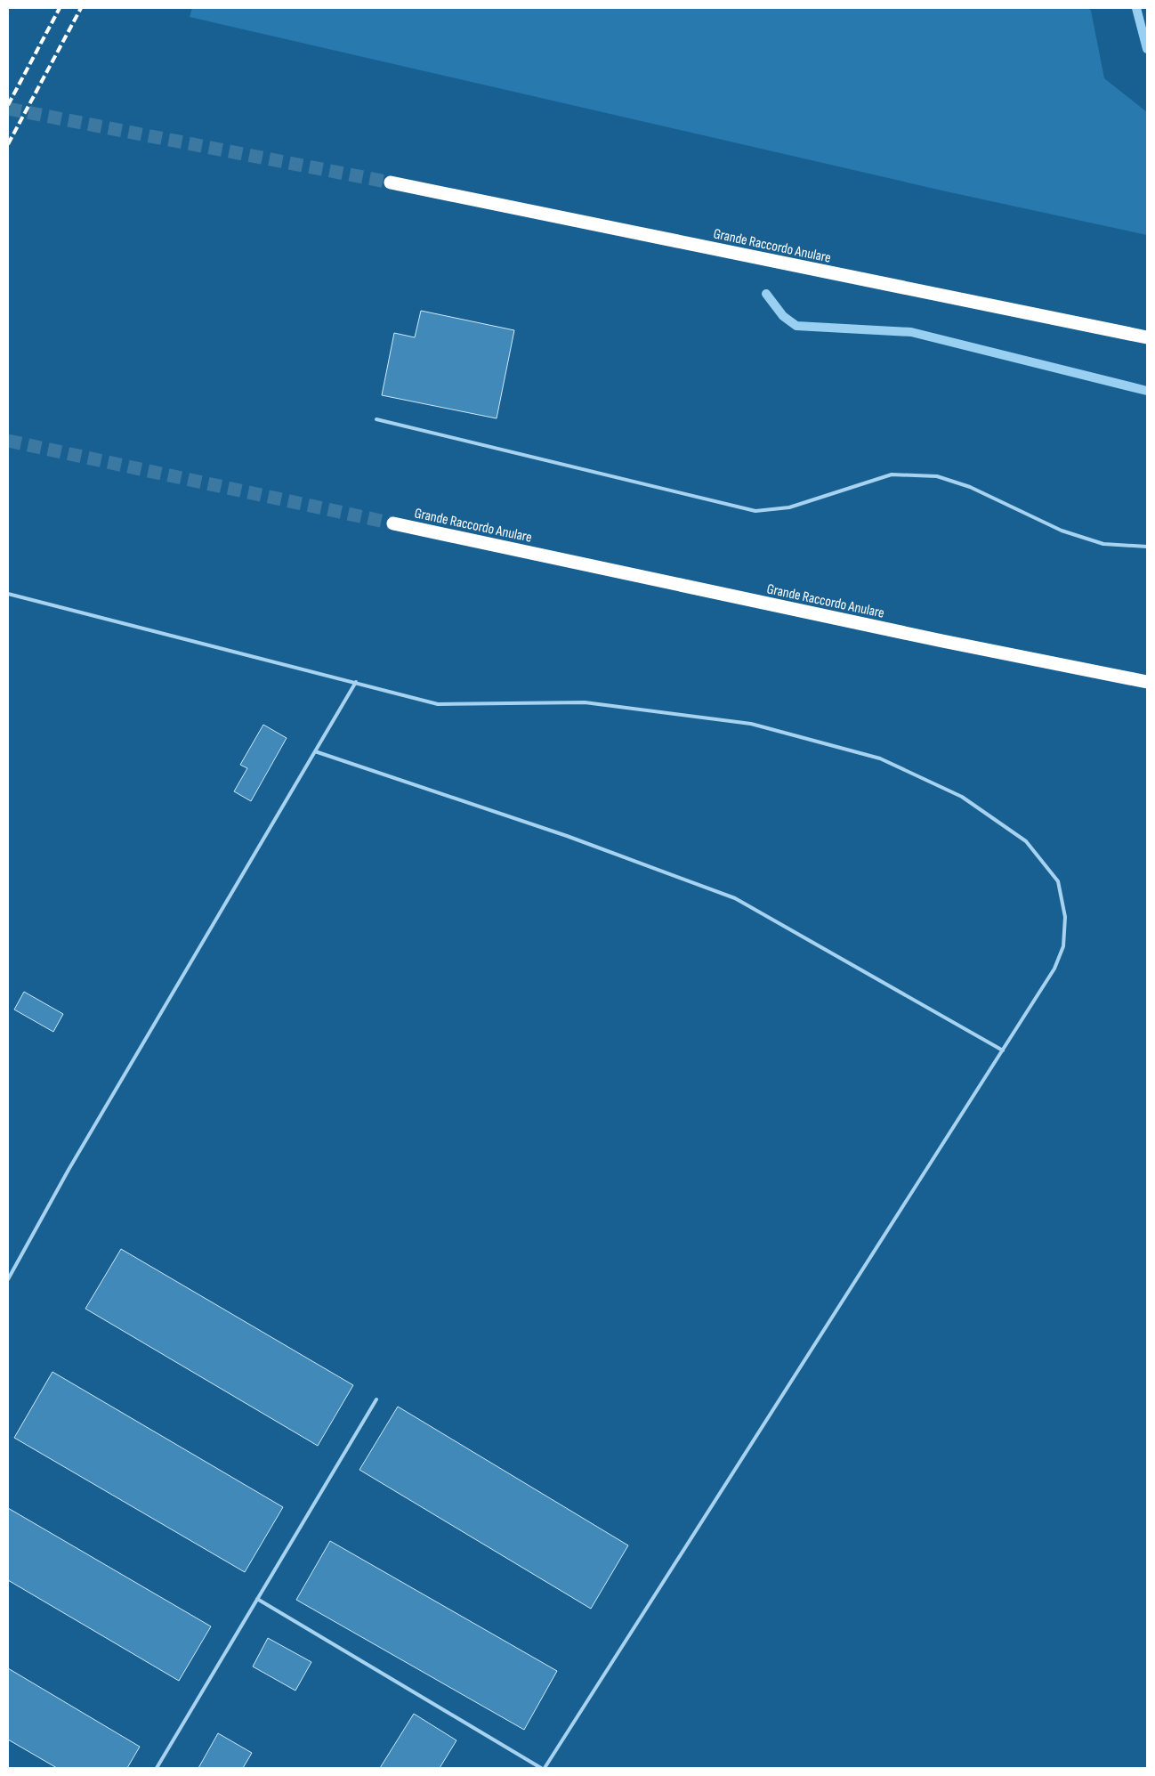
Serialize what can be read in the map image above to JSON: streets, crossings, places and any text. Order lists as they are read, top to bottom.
{
  "streets": {
    "highway": ["Grande Raccordo Anulare"]
  }
}
